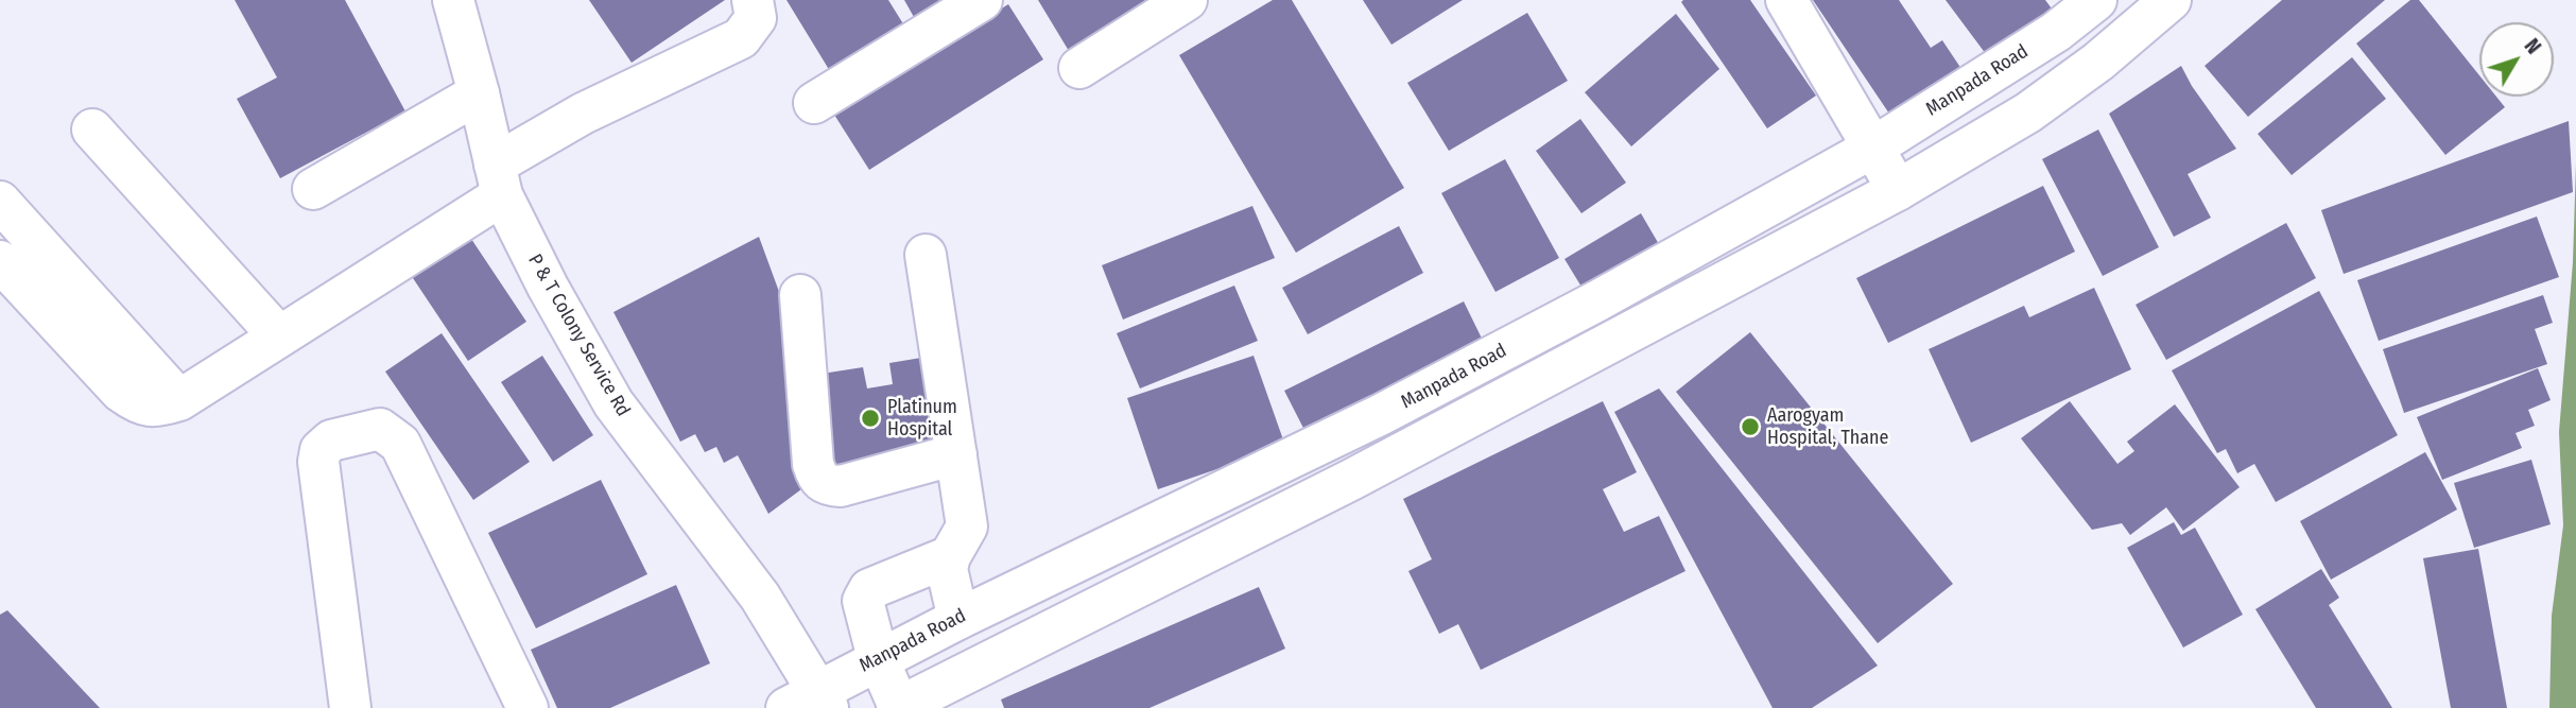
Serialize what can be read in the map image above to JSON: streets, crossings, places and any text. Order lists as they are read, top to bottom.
{
  "streets": {
    "street": ["Manpada Road", "P & T Colony Service Rd"]
  },
  "crossings": [
    ["Manpada Road", "P & T Colony Service Rd"]
  ],
  "places": ["Platinum Hospital", "Aarogyam Hospital, Thane"],
  "north": "top right"
}
